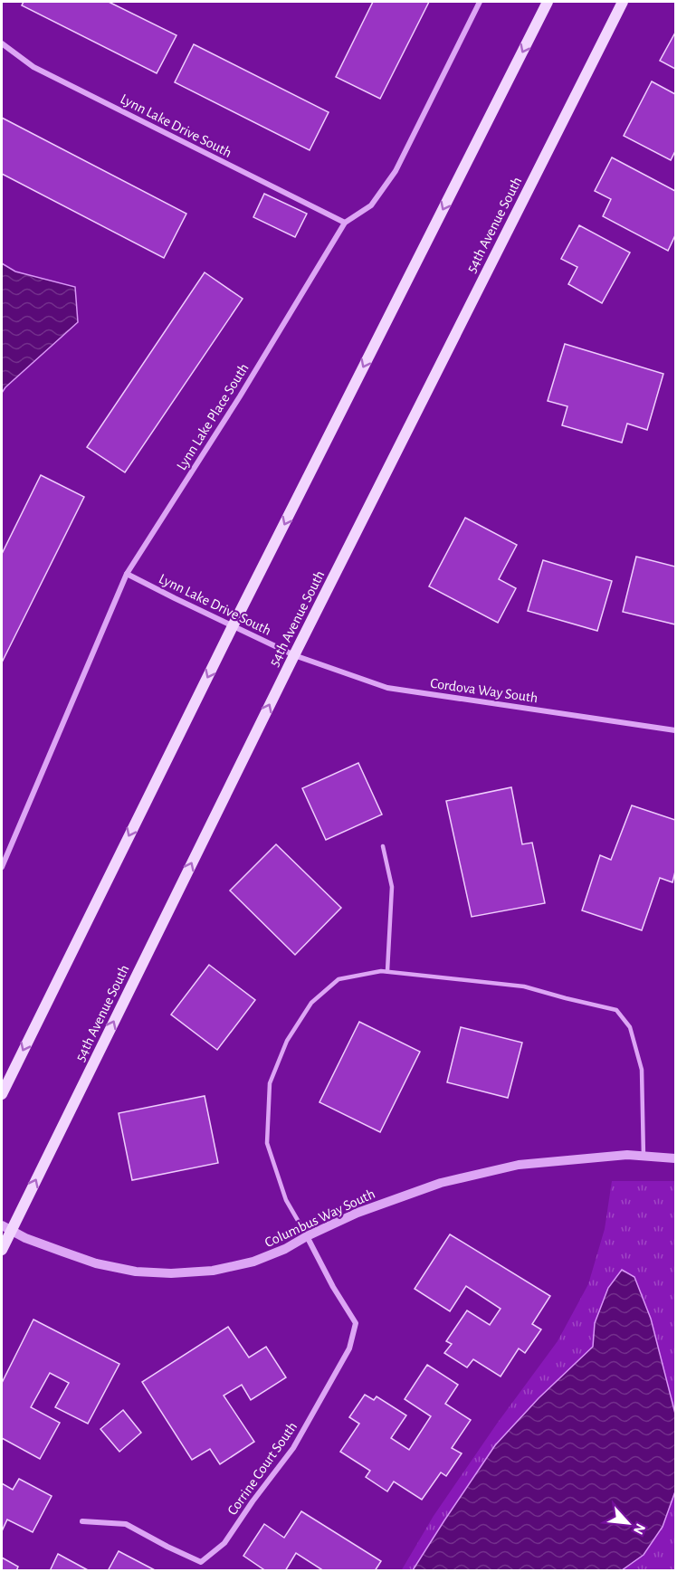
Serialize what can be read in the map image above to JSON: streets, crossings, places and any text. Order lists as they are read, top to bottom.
{
  "streets": {
    "main road": ["54th Avenue South"],
    "street": [
      "Lynn Lake Drive South",
      "Lynn Lake Place South",
      "Cordova Way South",
      "Columbus Way South",
      "Corrine Court South"
    ]
  },
  "crossings": [
    ["Lynn Lake Drive South", "54th Avenue South"],
    ["Lynn Lake Drive South", "Lynn Lake Place South"],
    ["Lynn Lake Drive South", "Cordova Way South"],
    ["54th Avenue South", "Cordova Way South"],
    ["54th Avenue South", "Columbus Way South"],
    ["Columbus Way South", "Corrine Court South"]
  ],
  "north": "bottom right"
}
